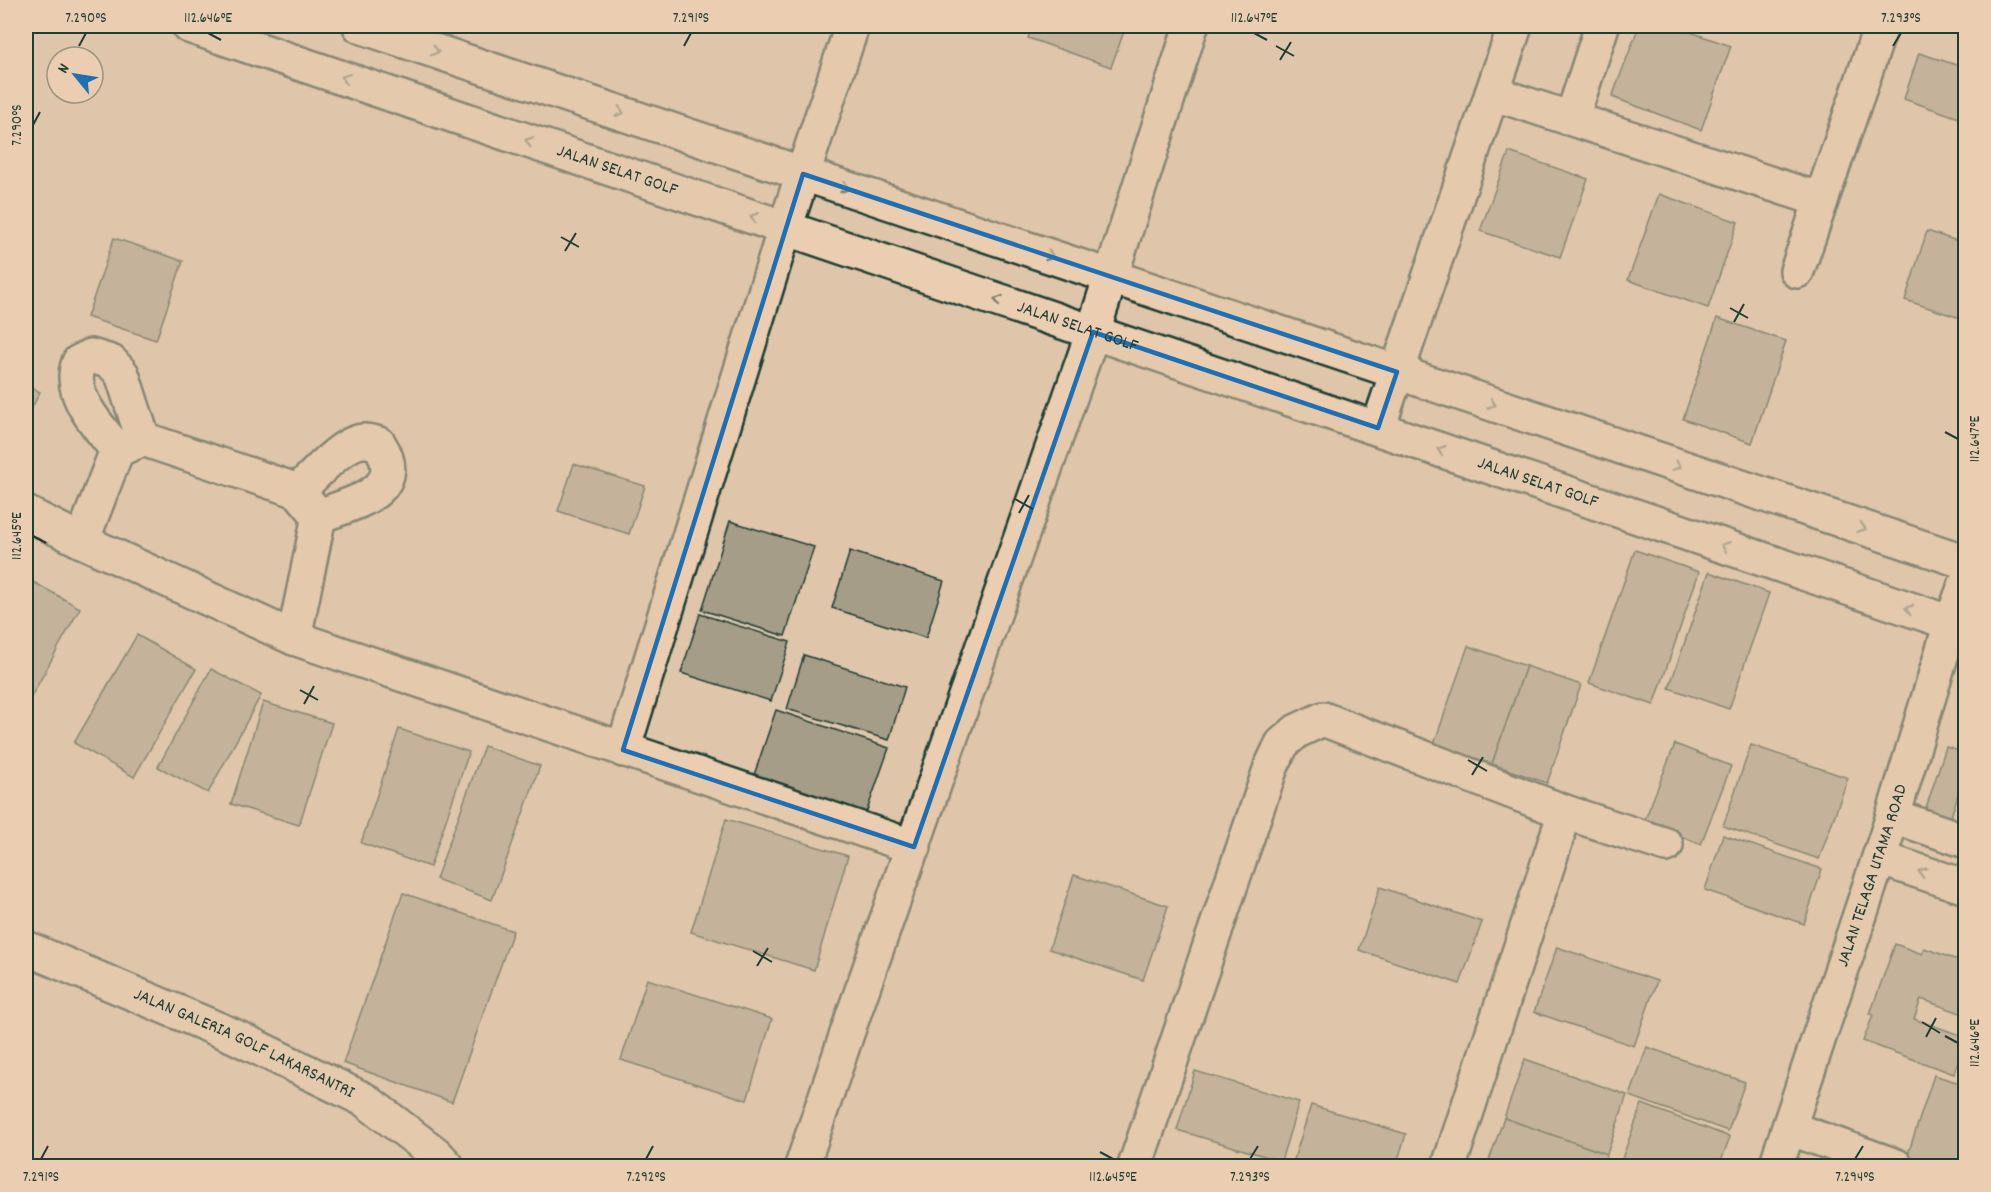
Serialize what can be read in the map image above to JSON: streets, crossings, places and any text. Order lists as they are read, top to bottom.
{
  "streets": {
    "street": ["JALAN SELAT GOLF", "JALAN TELAGA UTAMA ROAD", "JALAN GALERIA GOLF LAKARSANTRI"]
  },
  "crossings": [
    ["JALAN SELAT GOLF", "JALAN TELAGA UTAMA ROAD"]
  ],
  "north": "top left",
  "coordinates": [
    "7.290°S",
    "112.646°E",
    "7.291°S",
    "112.647°E",
    "7.293°S",
    "112.645°E",
    "7.292°S",
    "7.294°S"
  ]
}
